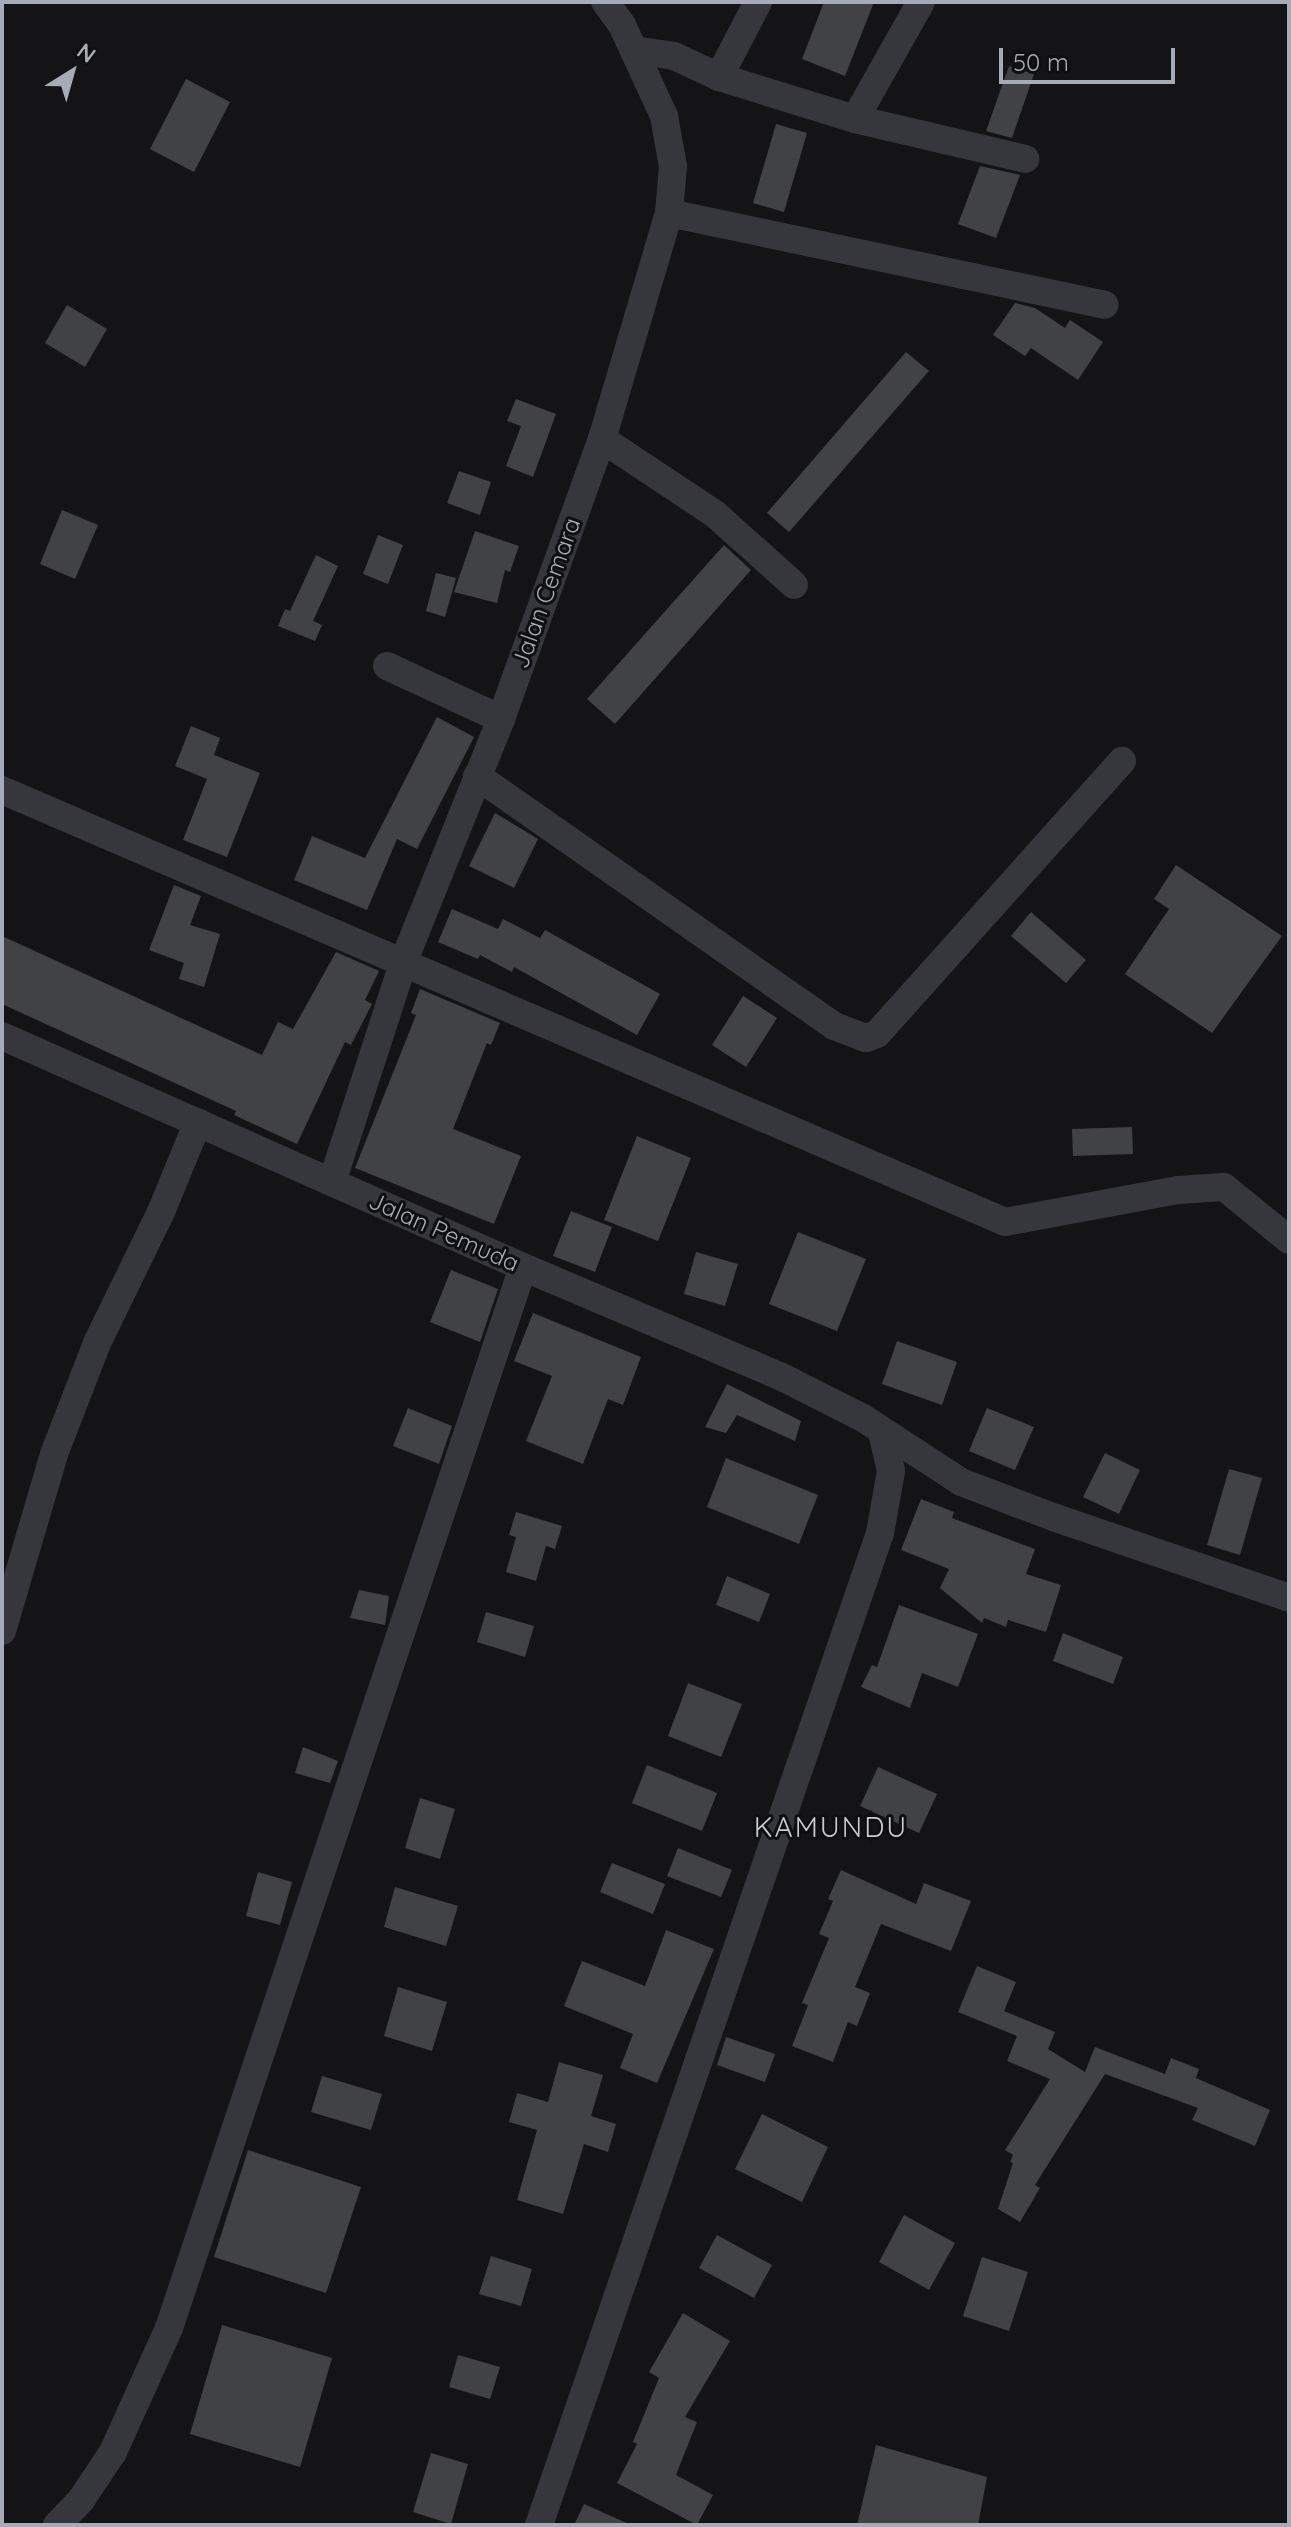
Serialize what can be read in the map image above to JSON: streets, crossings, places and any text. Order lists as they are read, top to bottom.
{
  "streets": {
    "street": ["Jalan Cemara", "Jalan Pemuda"]
  },
  "crossings": [
    ["Jalan Cemara", "Jalan Pemuda"]
  ],
  "districts": ["KAMUNDU"],
  "scale_bar": "50 m",
  "north": "top right"
}
